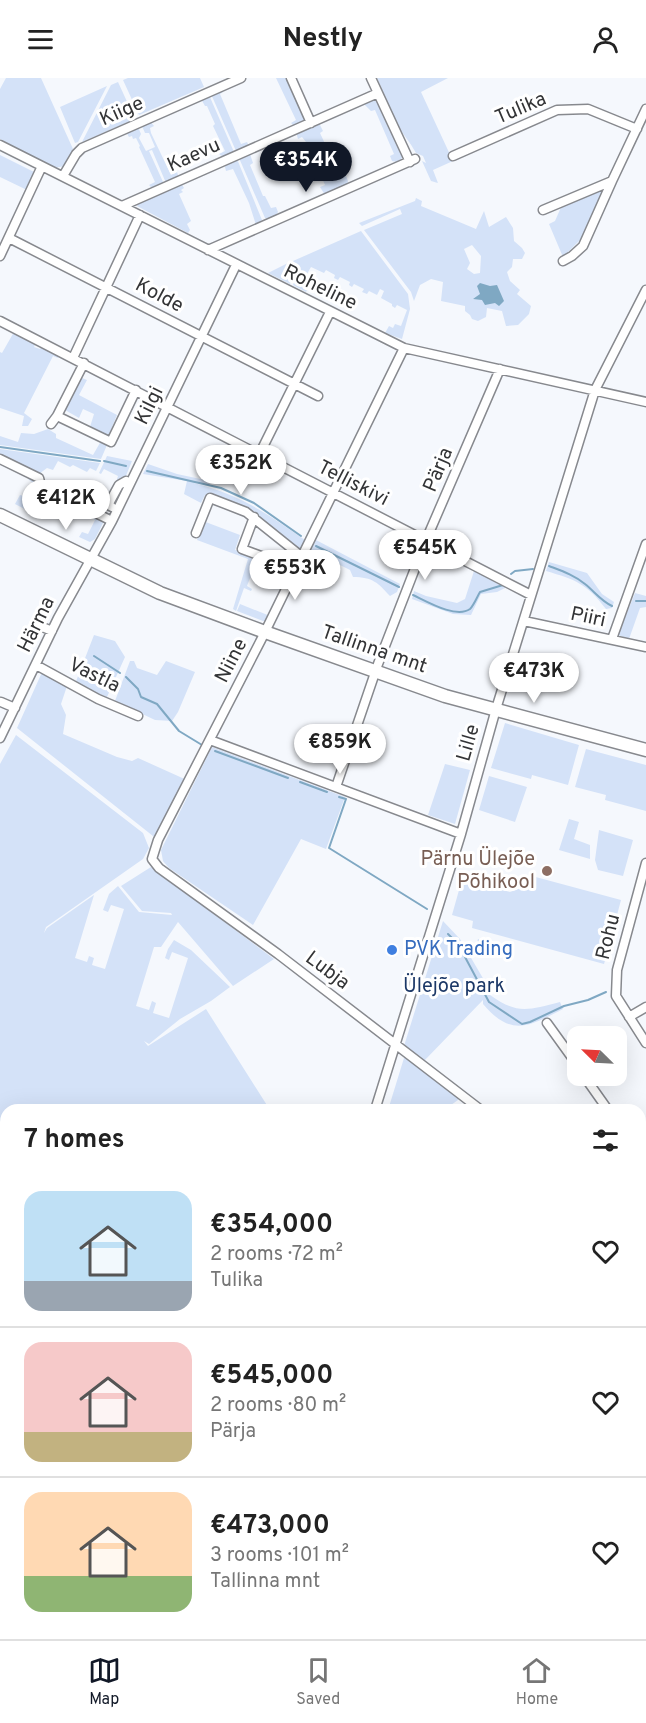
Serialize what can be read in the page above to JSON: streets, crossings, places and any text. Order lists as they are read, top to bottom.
{
  "streets": {
    "main road": ["Tallinna mnt"],
    "street": [
      "Tulika",
      "Kiige",
      "Kaevu",
      "Roheline",
      "Kolde",
      "Kilgi",
      "Pärja",
      "Telliskivi",
      "Piiri",
      "Härma",
      "Niine",
      "Vastla",
      "Lille",
      "Rohu",
      "Lubja"
    ]
  },
  "crossings": [
    ["Kiige", "Roheline"],
    ["Kaevu", "Roheline"],
    ["Roheline", "Kilgi"],
    ["Roheline", "Pärja"],
    ["Roheline", "Niine"],
    ["Roheline", "Lille"],
    ["Kolde", "Kilgi"],
    ["Kilgi", "Telliskivi"],
    ["Kilgi", "Härma"],
    ["Kilgi", "Tallinna mnt"],
    ["Pärja", "Telliskivi"],
    ["Pärja", "Tallinna mnt"],
    ["Telliskivi", "Niine"],
    ["Telliskivi", "Lille"],
    ["Piiri", "Lille"],
    ["Härma", "Tallinna mnt"],
    ["Härma", "Vastla"],
    ["Tallinna mnt", "Niine"],
    ["Tallinna mnt", "Lille"],
    ["Niine", "Lubja"],
    ["Lille", "Lubja"]
  ],
  "parks": ["Ülejõe park"],
  "places": ["Pärnu Ülejõe Põhikool", "PVK Trading"],
  "north": "top left",
  "page": {
    "header": "Nestly",
    "price": [
      "€354K",
      "€352K",
      "€412K",
      "€545K",
      "€553K",
      "€473K",
      "€859K"
    ],
    "heading": "7 homes",
    "list": [
      {
        "name": "€354,000",
        "note": "2 rooms · 72 m² · Tulika"
      },
      {
        "name": "€545,000",
        "note": "2 rooms · 80 m² · Pärja"
      },
      {
        "name": "€473,000",
        "note": "3 rooms · 101 m² · Tallinna mnt"
      }
    ],
    "tabs": ["Map", "Saved", "Home"]
  }
}
